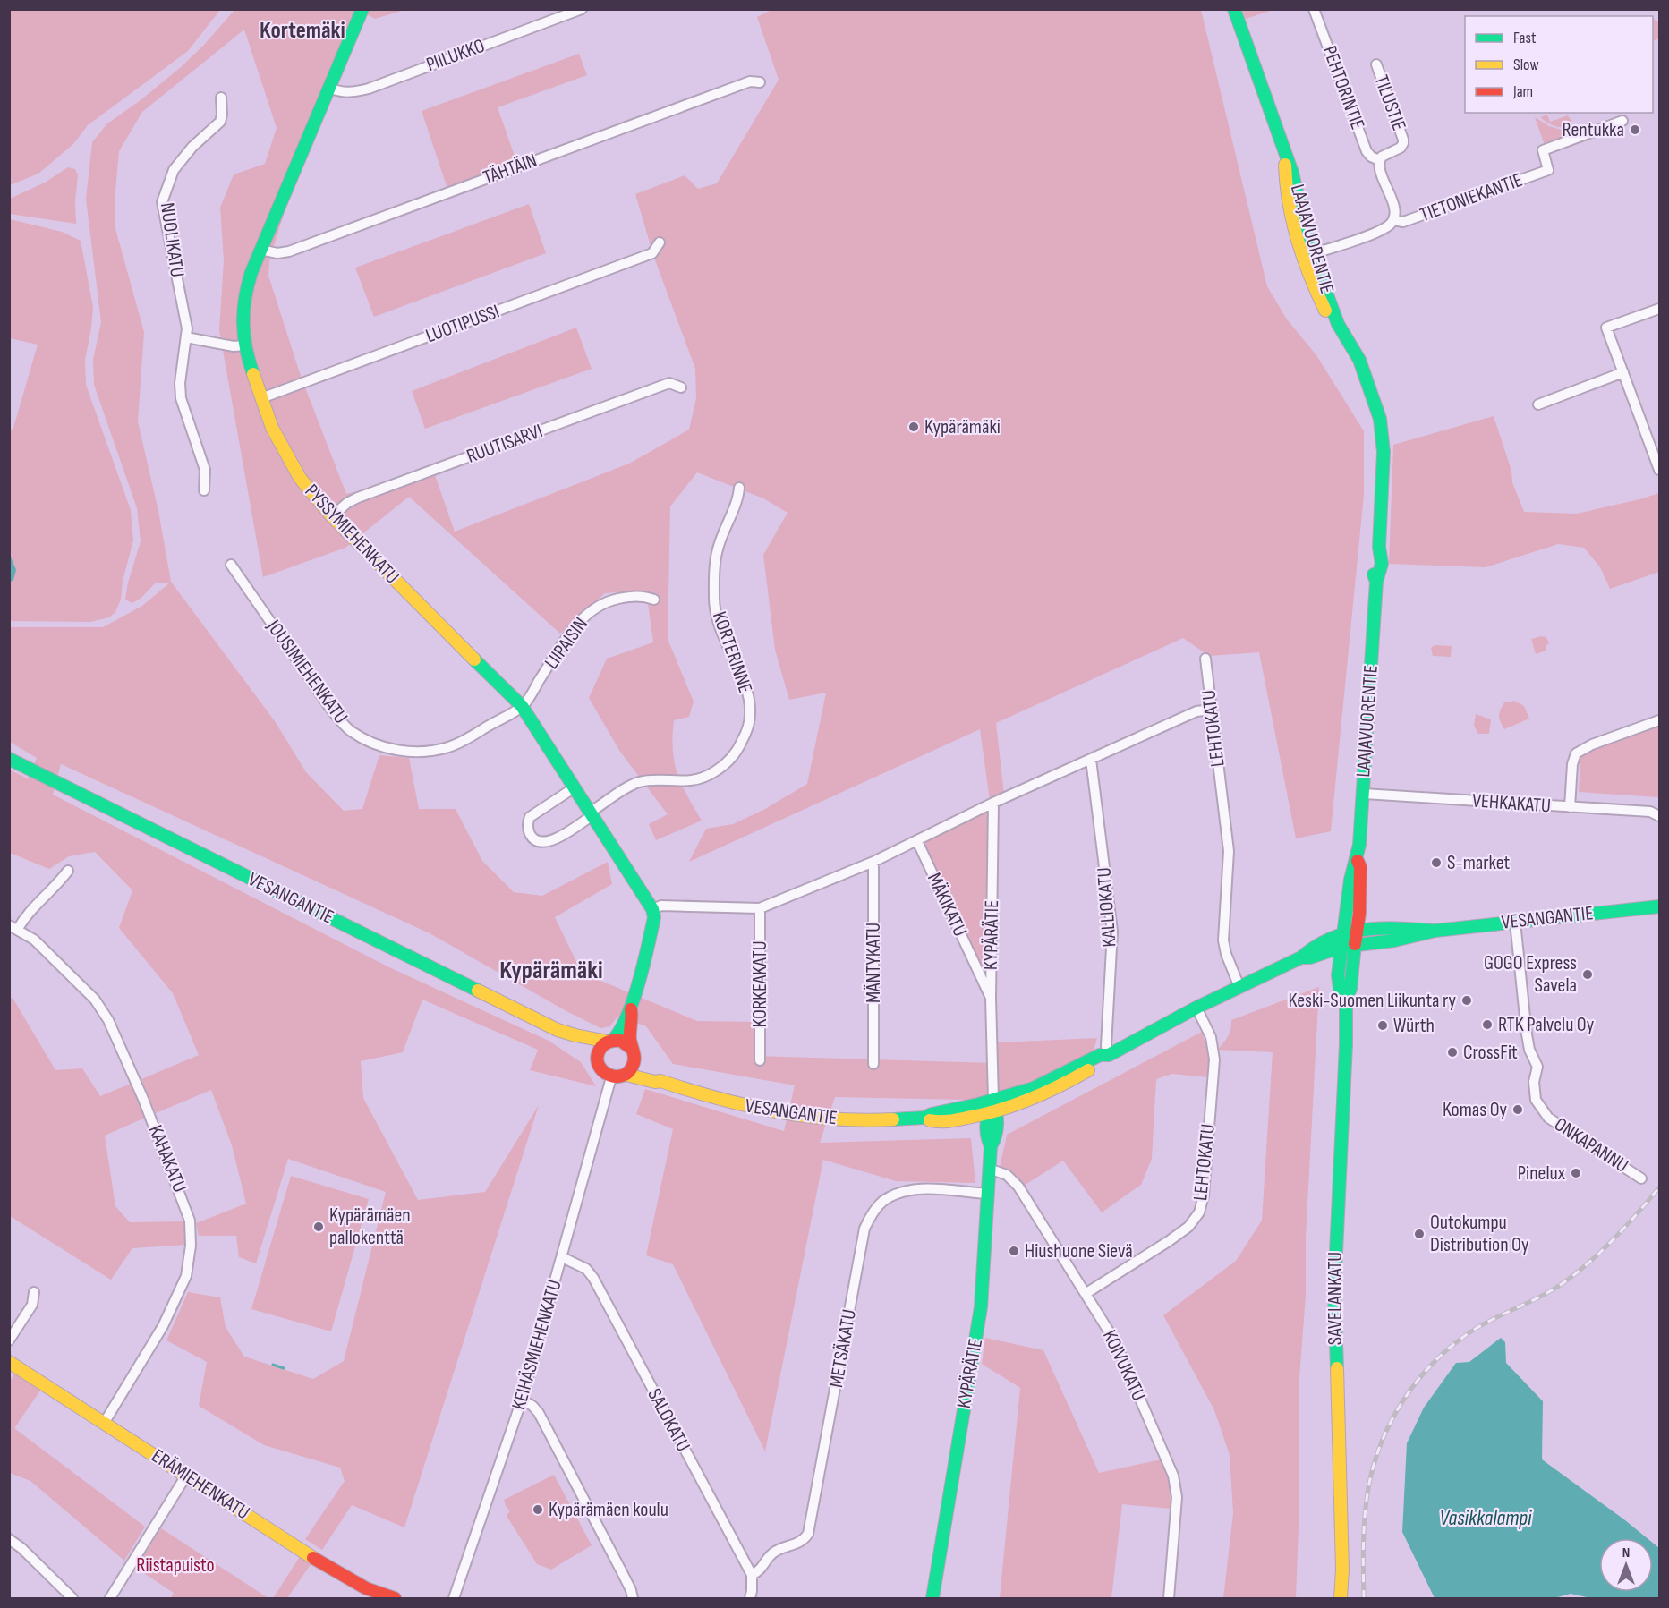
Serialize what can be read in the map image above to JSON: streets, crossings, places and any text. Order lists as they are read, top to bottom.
{
  "streets": {
    "main road": [
      "LAAJAVUORENTIE",
      "PYSSYMIEHENKATU",
      "VESANGANTIE",
      "KYPÄRÄTIE",
      "SAVELANKATU",
      "ERÄMIEHENKATU"
    ],
    "street": [
      "PIILUKKO",
      "PEHTORINTIE",
      "TILUSTIE",
      "TÄHTÄIN",
      "TIETONIEKANTIE",
      "NUOLIKATU",
      "LUOTIPUSSI",
      "RUUTISARVI",
      "LIIPAISIN",
      "KORTERINNE",
      "JOUSIMIEHENKATU",
      "LEHTOKATU",
      "VEHKAKATU",
      "MÄKIKATU",
      "KALLIOKATU",
      "MÄNTYKATU",
      "KORKEAKATU",
      "ONKAPANNU",
      "KAHAKATU",
      "KEIHÄSMIEHENKATU",
      "METSÄKATU",
      "KOIVUKATU",
      "SALOKATU"
    ]
  },
  "crossings": [
    ["PIILUKKO", "PYSSYMIEHENKATU"],
    ["PEHTORINTIE", "TILUSTIE"],
    ["TILUSTIE", "TIETONIEKANTIE"],
    ["TÄHTÄIN", "PYSSYMIEHENKATU"],
    ["LAAJAVUORENTIE", "VEHKAKATU"],
    ["LAAJAVUORENTIE", "VESANGANTIE"],
    ["LAAJAVUORENTIE", "SAVELANKATU"],
    ["LUOTIPUSSI", "PYSSYMIEHENKATU"],
    ["RUUTISARVI", "PYSSYMIEHENKATU"],
    ["PYSSYMIEHENKATU", "LIIPAISIN"],
    ["PYSSYMIEHENKATU", "KORTERINNE"],
    ["PYSSYMIEHENKATU", "JOUSIMIEHENKATU"],
    ["LIIPAISIN", "JOUSIMIEHENKATU"],
    ["LEHTOKATU", "VESANGANTIE"],
    ["LEHTOKATU", "KOIVUKATU"],
    ["VESANGANTIE", "KALLIOKATU"],
    ["VESANGANTIE", "KYPÄRÄTIE"],
    ["VESANGANTIE", "ONKAPANNU"],
    ["VESANGANTIE", "SAVELANKATU"],
    ["VESANGANTIE", "KEIHÄSMIEHENKATU"],
    ["MÄKIKATU", "KYPÄRÄTIE"],
    ["KYPÄRÄTIE", "METSÄKATU"],
    ["KYPÄRÄTIE", "KOIVUKATU"],
    ["KAHAKATU", "ERÄMIEHENKATU"],
    ["KEIHÄSMIEHENKATU", "SALOKATU"],
    ["METSÄKATU", "SALOKATU"]
  ],
  "districts": ["Kortemäki", "Kypärämäki"],
  "water": ["Vasikkalampi"],
  "parks": ["Riistapuisto"],
  "places": [
    "Rentukka",
    "Kypärämäki",
    "S-market",
    "GOGO Express Savela",
    "Keski-Suomen Liikunta ry",
    "RTK Palvelu Oy",
    "Würth",
    "CrossFit",
    "Komas Oy",
    "Pinelux",
    "Kypärämäen pallokenttä",
    "Outokumpu Distribution Oy",
    "Hiushuone Sievä",
    "Kypärämäen koulu"
  ],
  "legend": ["Fast", "Slow", "Jam"],
  "north": "top"
}
